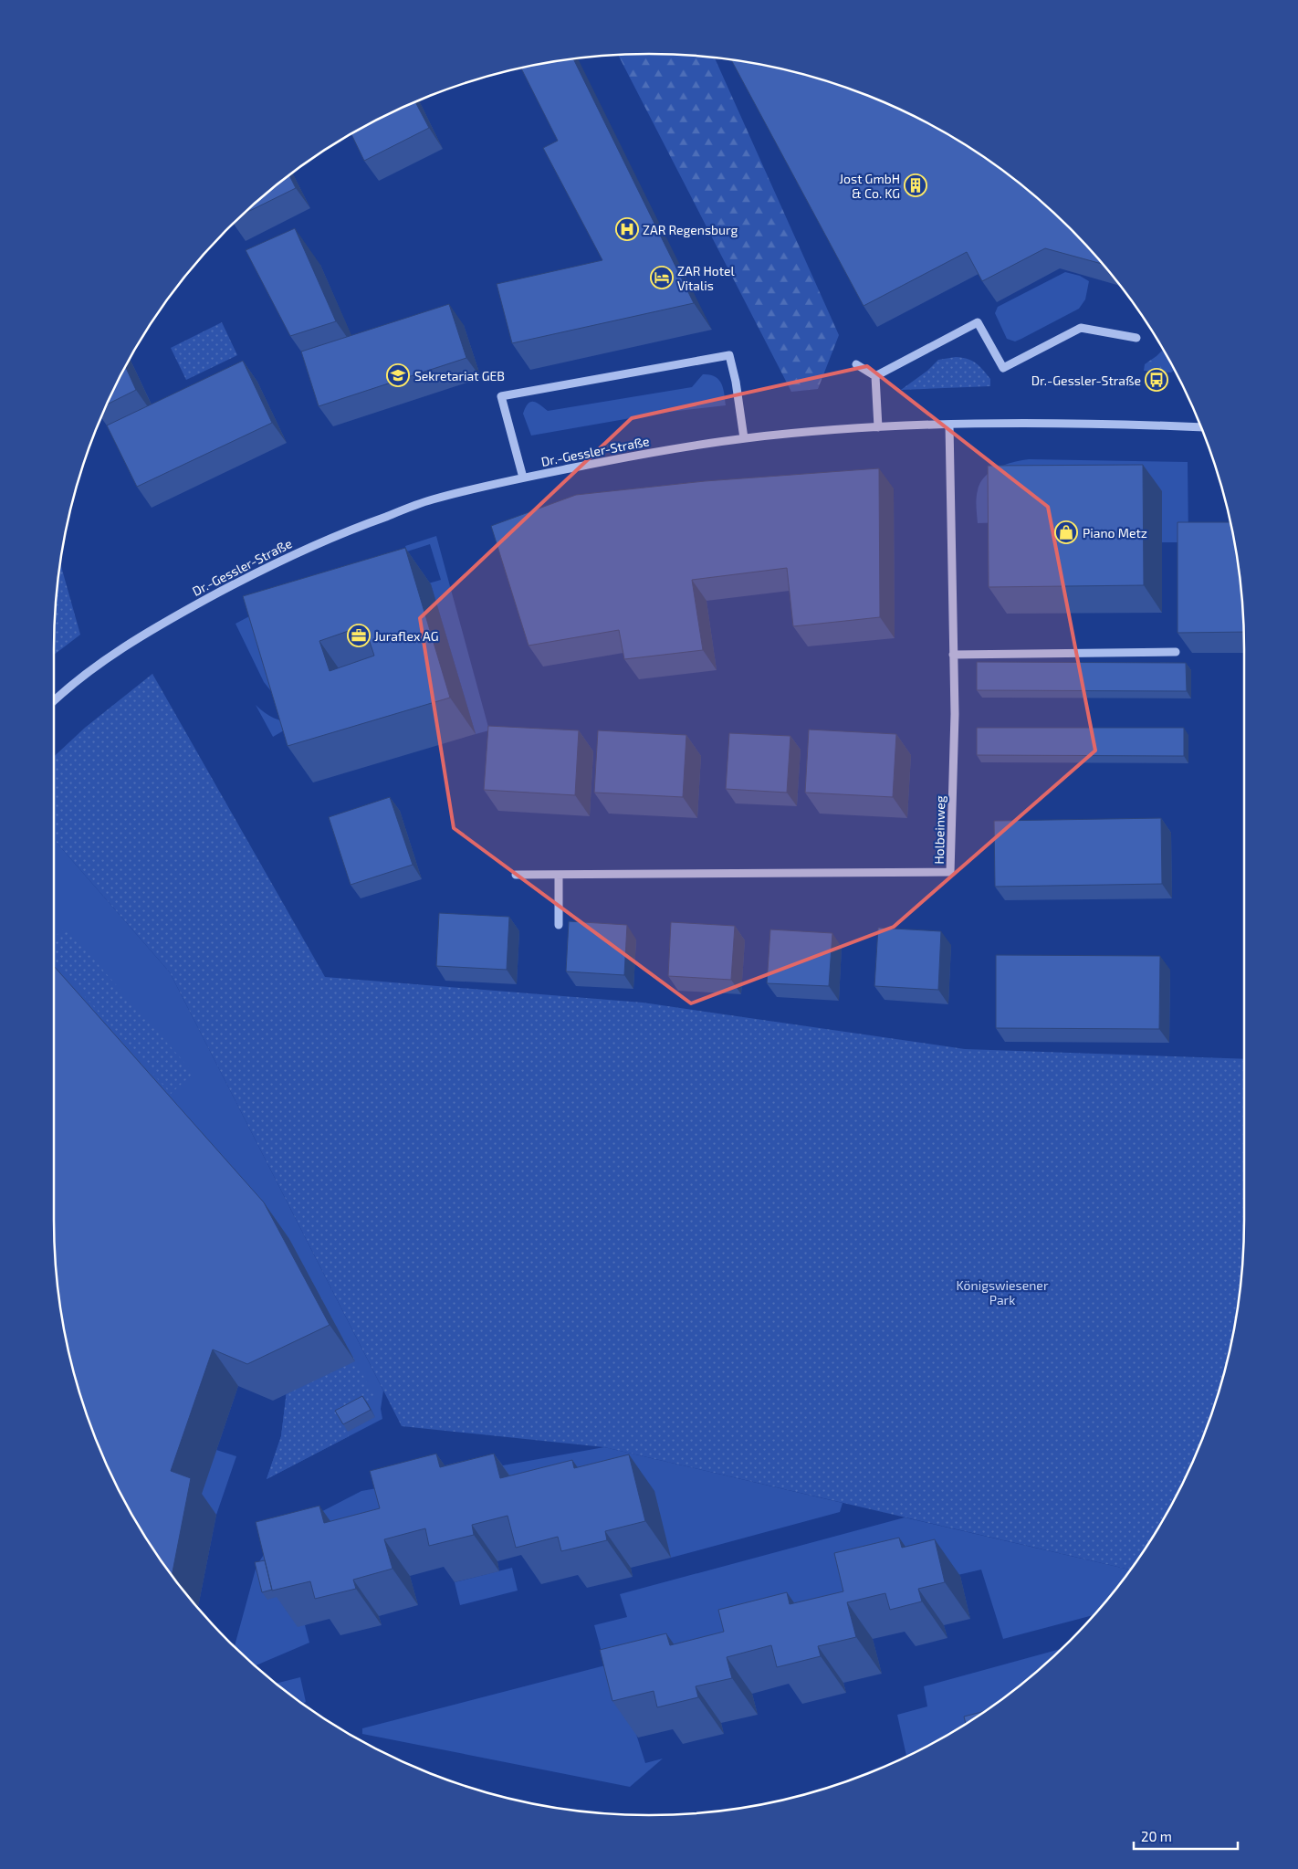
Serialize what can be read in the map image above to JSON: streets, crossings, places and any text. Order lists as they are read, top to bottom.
{
  "streets": {
    "street": ["Dr.-Gessler-Straße", "Holbeinweg"]
  },
  "crossings": [
    ["Dr.-Gessler-Straße", "Holbeinweg"]
  ],
  "parks": ["Königswiesener Park"],
  "places": {
    "building": ["Jost GmbH & Co. KG"],
    "hospital": ["ZAR Regensburg"],
    "hotel": ["ZAR Hotel Vitalis"],
    "school or university": ["Sekretariat GEB"],
    "bus stop": ["Dr.-Gessler-Straße"],
    "shop": ["Piano Metz"],
    "office": ["Juraflex AG"]
  },
  "scale_bar": "20 m"
}
